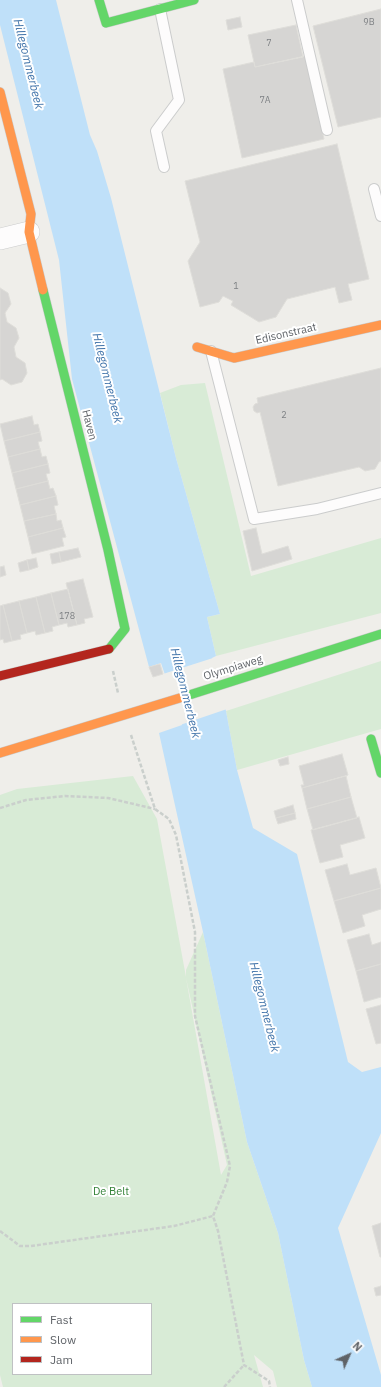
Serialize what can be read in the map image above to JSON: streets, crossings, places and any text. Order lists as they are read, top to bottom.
{
  "streets": {
    "street": ["Edisonstraat", "Haven", "Olympiaweg"]
  },
  "water": ["Hillegommerbeek"],
  "parks": ["De Belt"],
  "house_numbers": [
    "9B",
    "7",
    "7A",
    "1",
    "2",
    "178"
  ],
  "legend": ["Fast", "Slow", "Jam"],
  "north": "top right"
}
